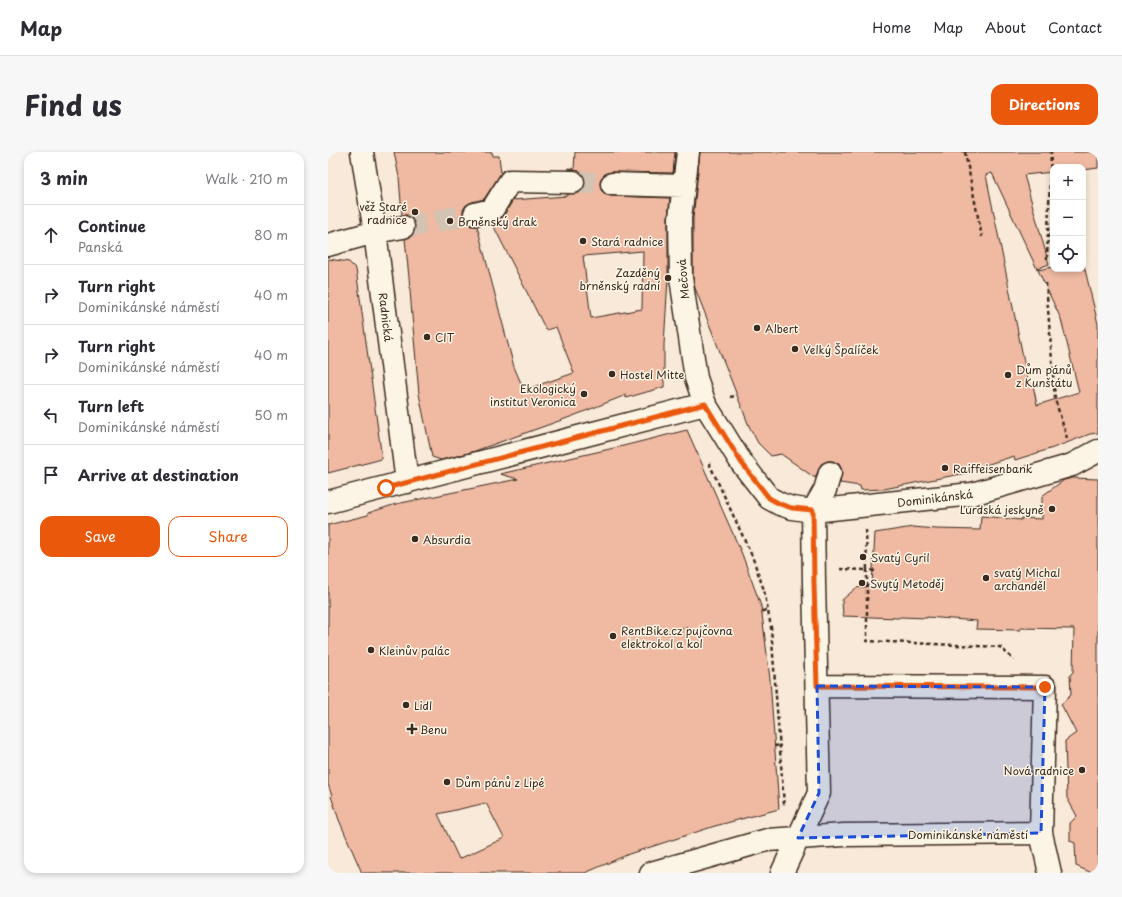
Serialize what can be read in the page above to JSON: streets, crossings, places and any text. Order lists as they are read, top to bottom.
{
  "streets": {
    "street": [
      "Mečová",
      "Radnická",
      "Dominikánská",
      "Dominikánské náměstí"
    ]
  },
  "places": {
    "other": [
      "věž Staré radnice",
      "Brněnský drak",
      "Stará radnice",
      "Zazděný brněnský radní",
      "Albert",
      "CIT",
      "Velký Špalíček",
      "Hostel Mitte",
      "Dům pánů z Kunštátu",
      "Ekologický institut Veronica",
      "Raiffeisenbank",
      "Lurdská jeskyně",
      "Absurdia",
      "Svatý Cyril",
      "svatý Michal archanděl",
      "Svytý Metoděj",
      "RentBike.cz pujčovna elektrokol a kol",
      "Kleinův palác",
      "Lidl",
      "Nová radnice",
      "Dům pánů z Lipé"
    ],
    "health": ["Benu"]
  },
  "page": {
    "header": "Map",
    "nav": [
      "Home",
      "Map",
      "About",
      "Contact"
    ],
    "title": "Find us",
    "buttons": [
      "Directions",
      ["Save", "Share"]
    ],
    "heading": ["3 min", "Walk · 210 m"],
    "map_buttons": ["+", "−"],
    "list": [
      ["Continue", "Panská", "80 m"],
      ["Turn right", "Dominikánské náměstí", "40 m"],
      ["Turn right", "Dominikánské náměstí", "40 m"],
      ["Turn left", "Dominikánské náměstí", "50 m"],
      "Arrive at destination"
    ]
  }
}
